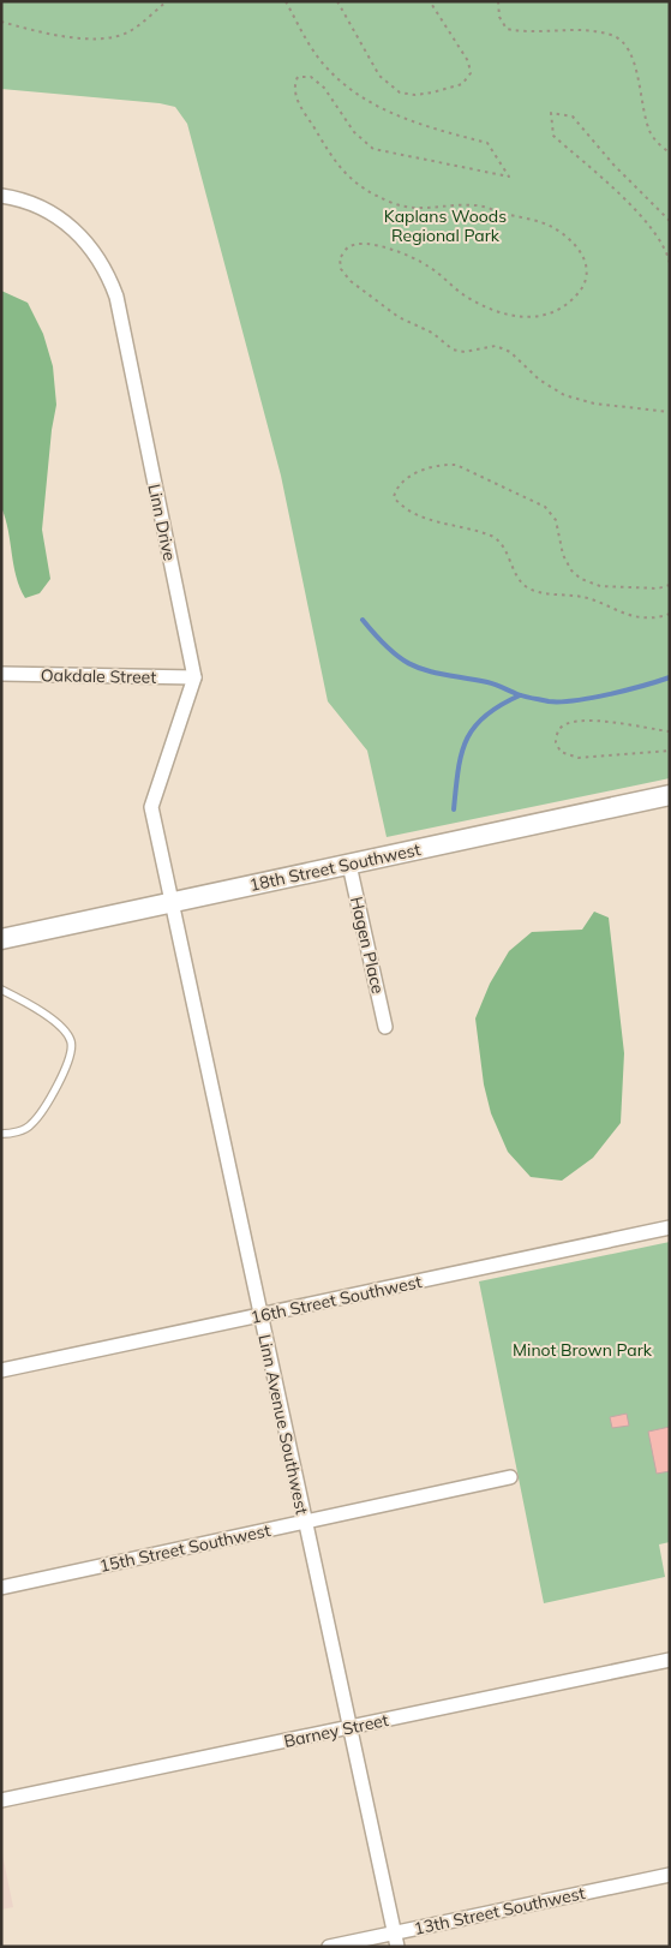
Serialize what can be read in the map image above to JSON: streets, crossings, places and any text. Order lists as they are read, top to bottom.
{
  "streets": {
    "street": [
      "Linn Drive",
      "Oakdale Street",
      "18th Street Southwest",
      "Hagen Place",
      "16th Street Southwest",
      "Linn Avenue Southwest",
      "15th Street Southwest",
      "Barney Street",
      "13th Street Southwest"
    ]
  },
  "crossings": [
    ["Linn Drive", "Oakdale Street"],
    ["Linn Drive", "18th Street Southwest"],
    ["Linn Drive", "Linn Avenue Southwest"],
    ["18th Street Southwest", "Hagen Place"],
    ["18th Street Southwest", "Linn Avenue Southwest"],
    ["16th Street Southwest", "Linn Avenue Southwest"],
    ["Linn Avenue Southwest", "15th Street Southwest"],
    ["Linn Avenue Southwest", "Barney Street"],
    ["Linn Avenue Southwest", "13th Street Southwest"]
  ],
  "parks": ["Kaplans Woods Regional Park", "Minot Brown Park"]
}
